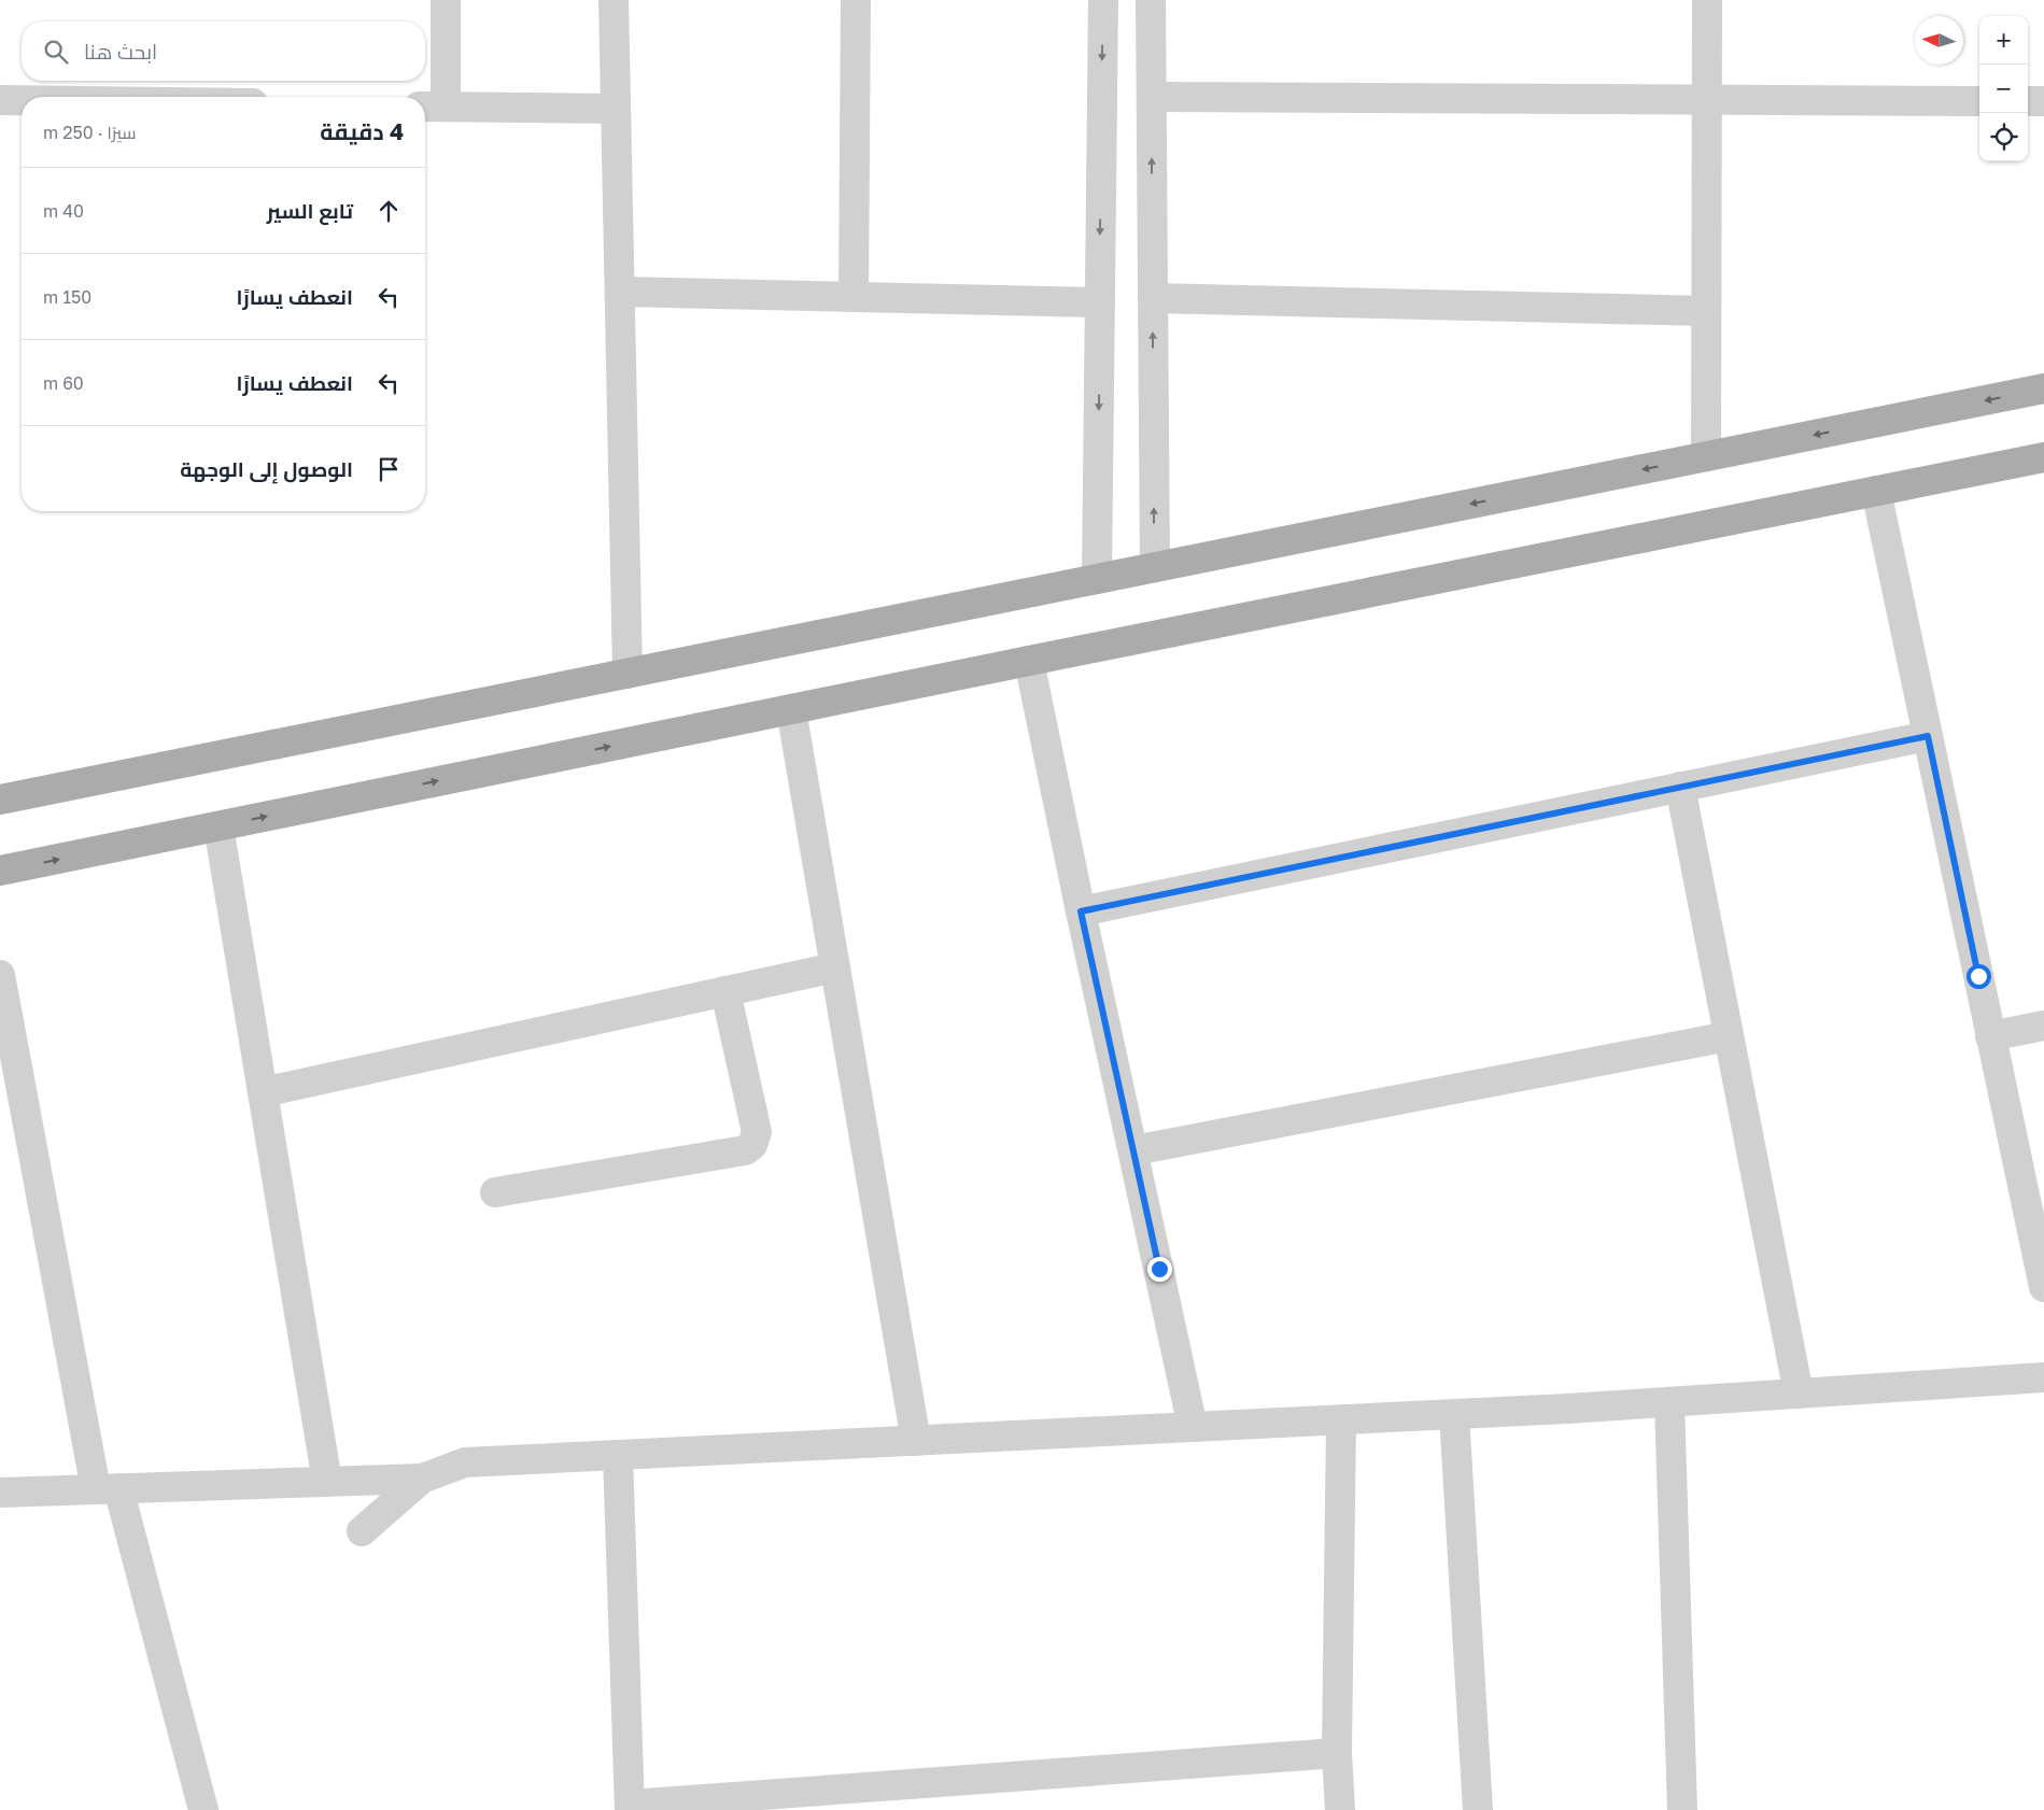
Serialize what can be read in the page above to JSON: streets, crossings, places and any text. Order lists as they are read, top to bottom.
{
  "north": "left",
  "page": {
    "map_buttons": ["+", "−"],
    "search": "ابحث هنا",
    "heading": ["4 دقيقة", "سيرًا · 250 m"],
    "list": [
      ["تابع السير", "40 m"],
      ["انعطف يسارًا", "150 m"],
      ["انعطف يسارًا", "60 m"],
      "الوصول إلى الوجهة"
    ]
  }
}
